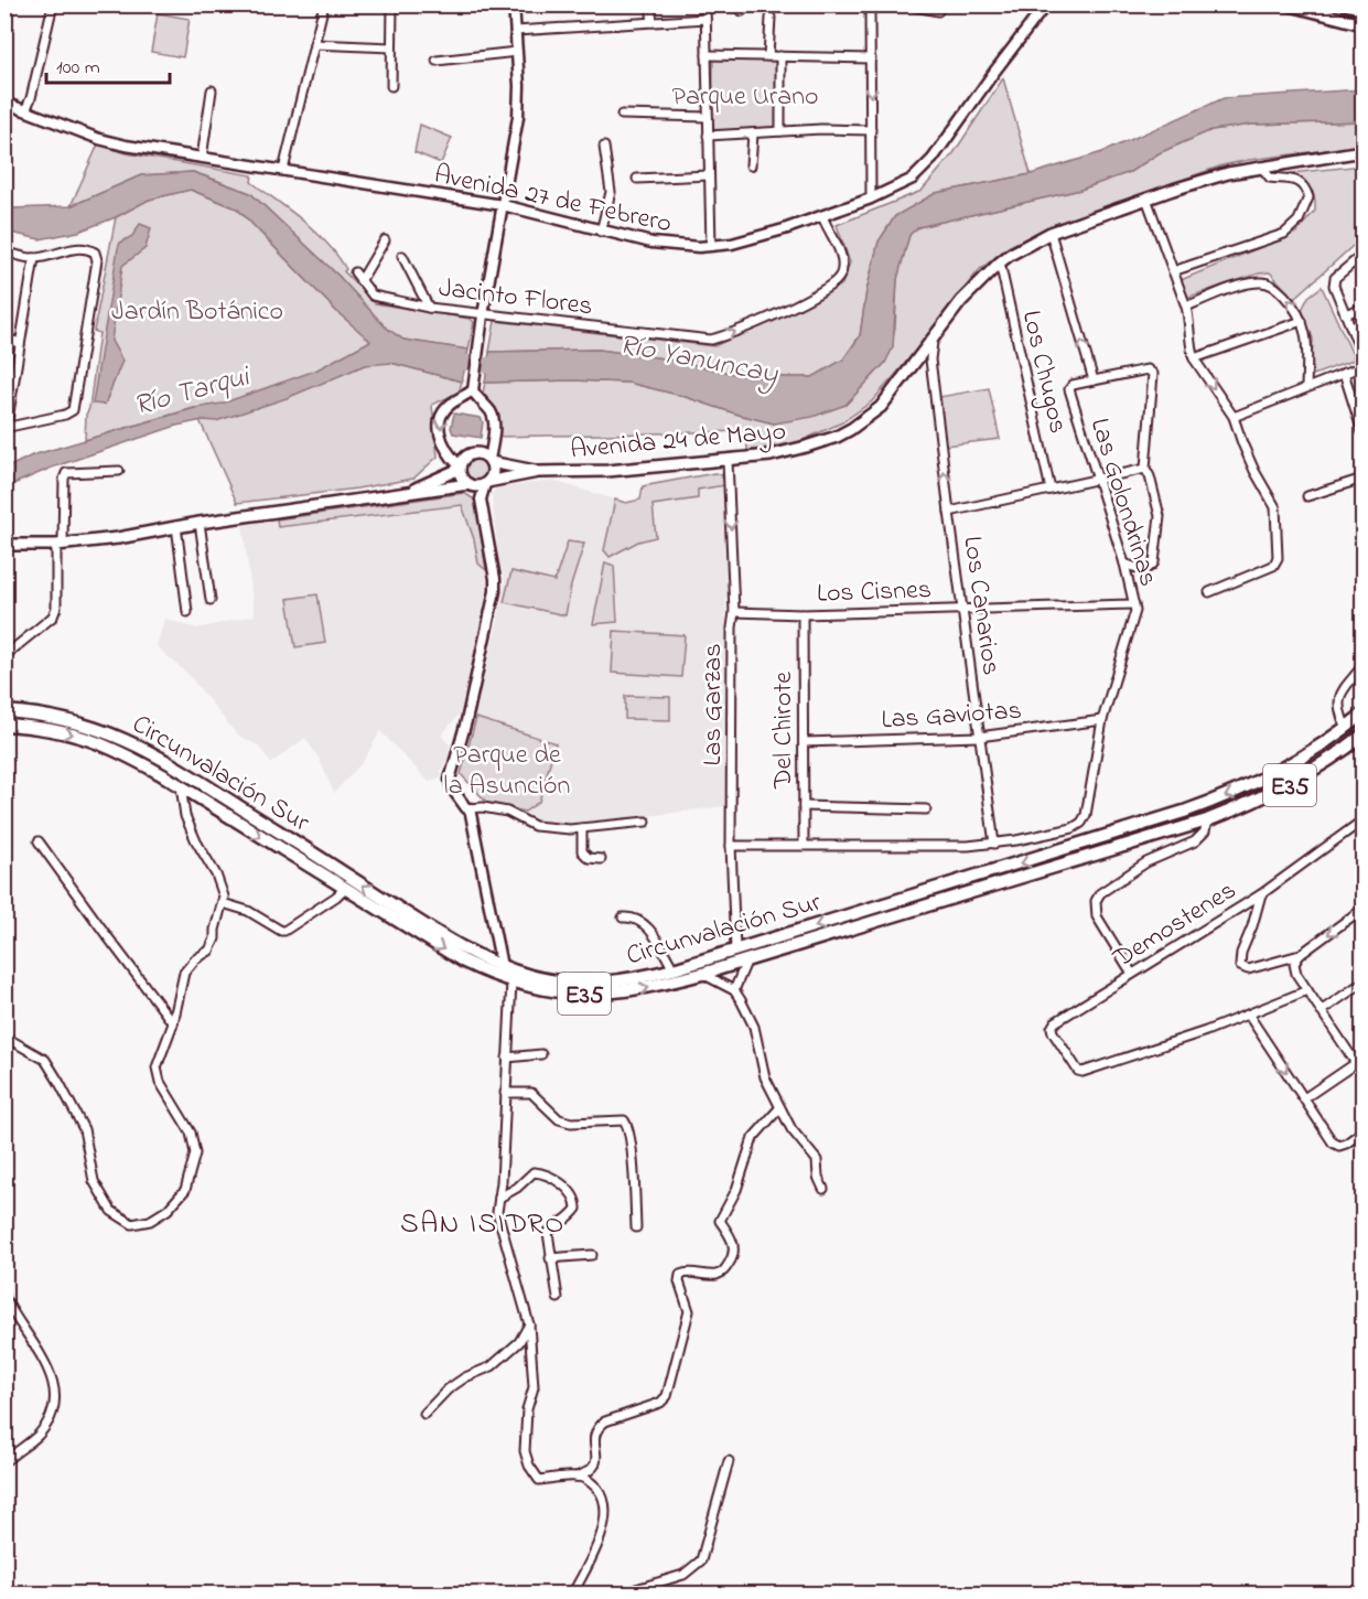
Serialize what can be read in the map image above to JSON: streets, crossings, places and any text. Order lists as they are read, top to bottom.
{
  "streets": {
    "highway": ["Circunvalación Sur", "E35"],
    "main road": ["Avenida 24 de Mayo"],
    "street": [
      "Avenida 27 de Febrero",
      "Jacinto Flores",
      "Los Chugos",
      "Las Golondrinas",
      "Los Cisnes",
      "Los Canarios",
      "Las Garzas",
      "Las Gaviotas",
      "Del Chirote",
      "Demostenes"
    ]
  },
  "crossings": [
    ["Avenida 27 de Febrero", "Jacinto Flores"],
    ["Los Chugos", "Avenida 24 de Mayo"],
    ["Avenida 24 de Mayo", "Las Golondrinas"],
    ["Avenida 24 de Mayo", "Los Canarios"],
    ["Avenida 24 de Mayo", "Las Garzas"],
    ["Las Golondrinas", "Los Cisnes"],
    ["Las Golondrinas", "Los Canarios"],
    ["Las Golondrinas", "Las Gaviotas"],
    ["Los Cisnes", "Los Canarios"],
    ["Los Cisnes", "Las Garzas"],
    ["Los Cisnes", "Del Chirote"],
    ["Los Canarios", "Las Gaviotas"],
    ["Las Garzas", "Circunvalación Sur"],
    ["Las Gaviotas", "Del Chirote"]
  ],
  "one_way": ["Jacinto Flores"],
  "districts": ["SAN ISIDRO"],
  "water": ["Río Yanuncay", "Río Tarqui"],
  "parks": ["Parque Urano", "Jardín Botánico", "Parque de la Asunción"],
  "scale_bar": "100 m"
}
